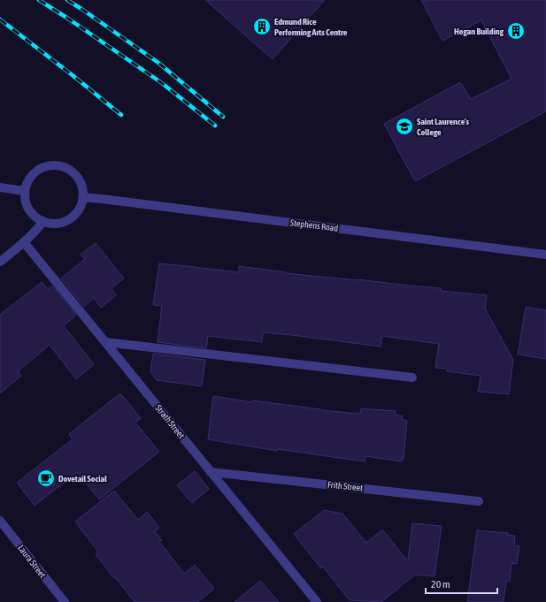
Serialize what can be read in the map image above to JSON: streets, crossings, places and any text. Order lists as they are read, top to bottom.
{
  "streets": {
    "street": [
      "Stephens Road",
      "Strath Street",
      "Frith Street",
      "Laura Street"
    ]
  },
  "crossings": [
    ["Strath Street", "Frith Street"]
  ],
  "places": {
    "building": ["Edmund Rice Performing Arts Centre", "Hogan Building"],
    "school or university": ["Saint Laurence's College"],
    "cafe": ["Dovetail Social"]
  },
  "scale_bar": "20 m"
}
